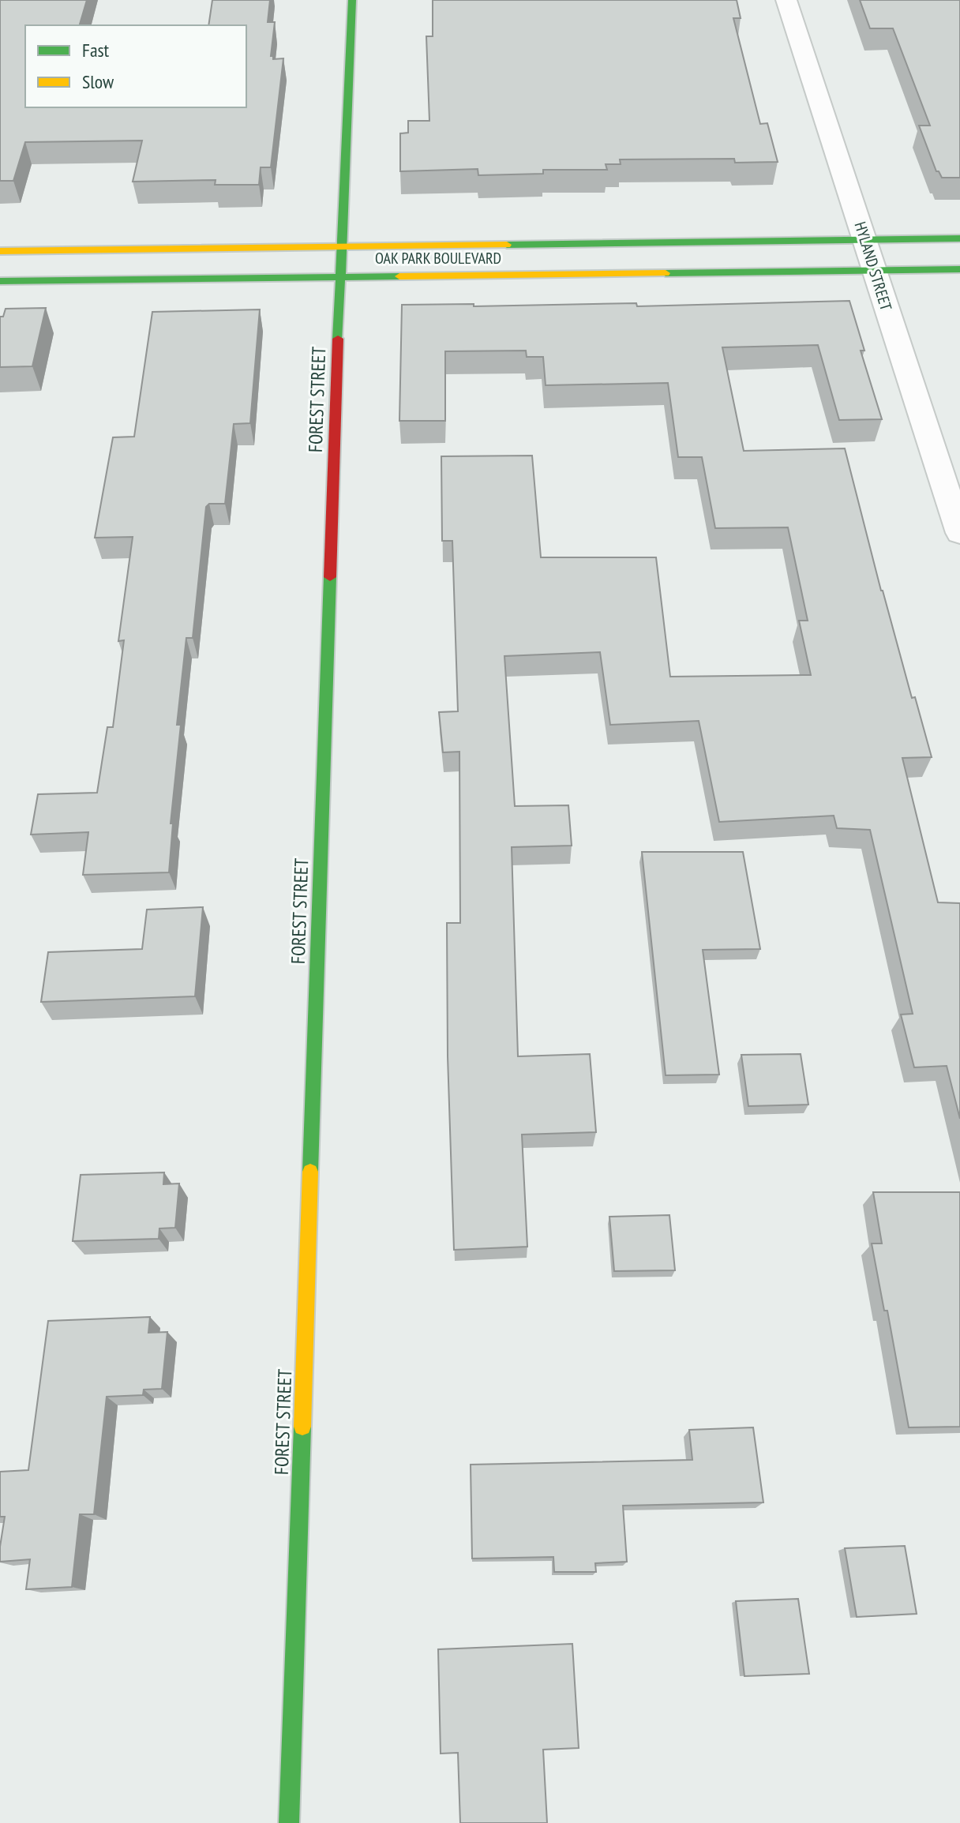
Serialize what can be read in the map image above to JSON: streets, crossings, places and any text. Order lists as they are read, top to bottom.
{
  "streets": {
    "street": ["OAK PARK BOULEVARD", "HYLAND STREET", "FOREST STREET"]
  },
  "crossings": [
    ["OAK PARK BOULEVARD", "HYLAND STREET"],
    ["OAK PARK BOULEVARD", "FOREST STREET"]
  ],
  "legend": ["Fast", "Slow"]
}
